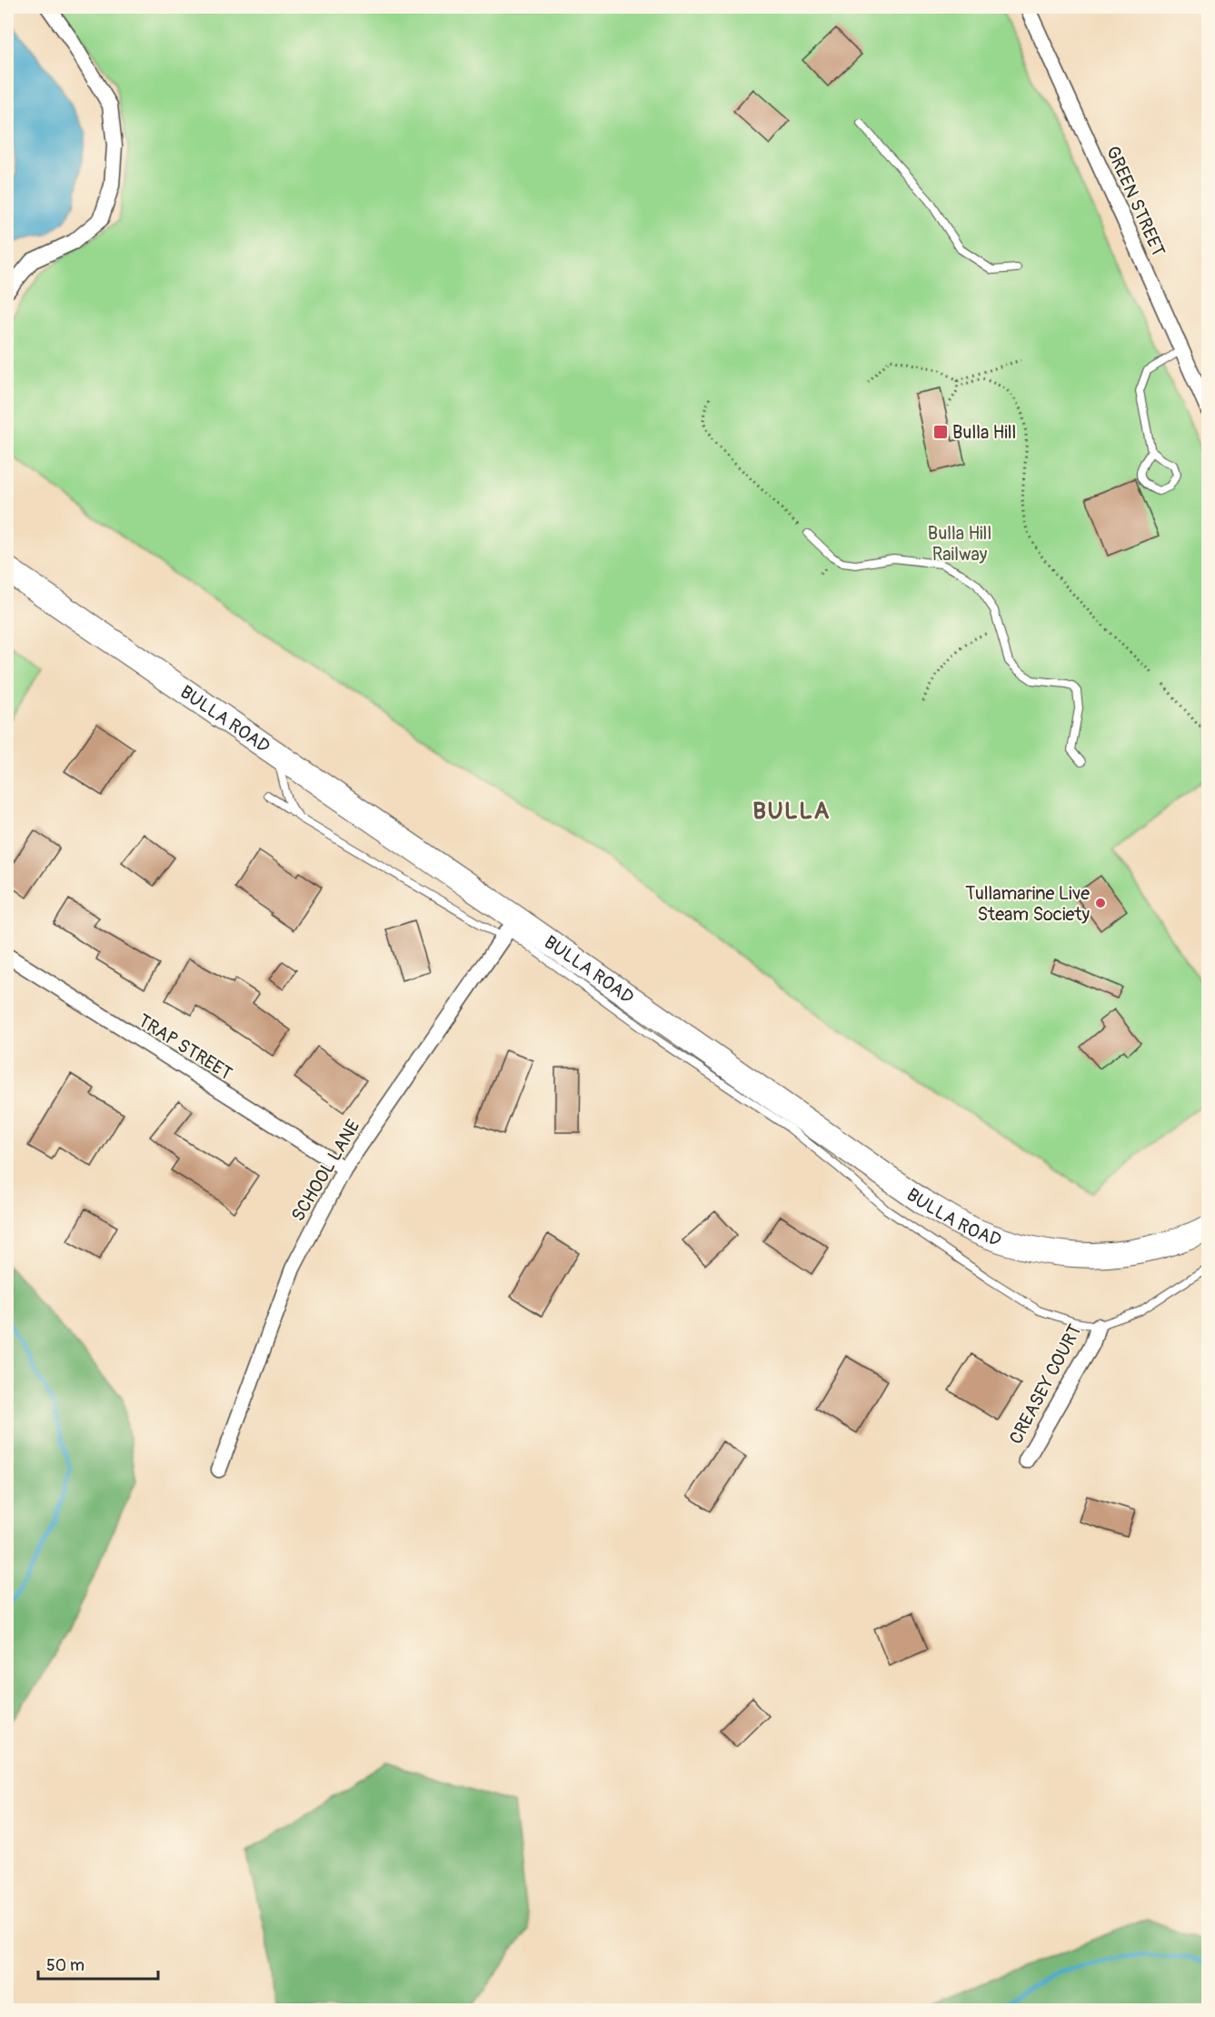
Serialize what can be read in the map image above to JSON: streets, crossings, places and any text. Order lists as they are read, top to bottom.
{
  "streets": {
    "main road": ["BULLA ROAD"],
    "street": [
      "GREEN STREET",
      "TRAP STREET",
      "SCHOOL LANE",
      "CREASEY COURT"
    ]
  },
  "crossings": [
    ["BULLA ROAD", "SCHOOL LANE"],
    ["BULLA ROAD", "CREASEY COURT"],
    ["TRAP STREET", "SCHOOL LANE"]
  ],
  "districts": ["BULLA"],
  "parks": ["Bulla Hill Railway"],
  "places": {
    "transit": ["Bulla Hill"],
    "other": ["Tullamarine Live Steam Society"]
  },
  "scale_bar": "50 m"
}
